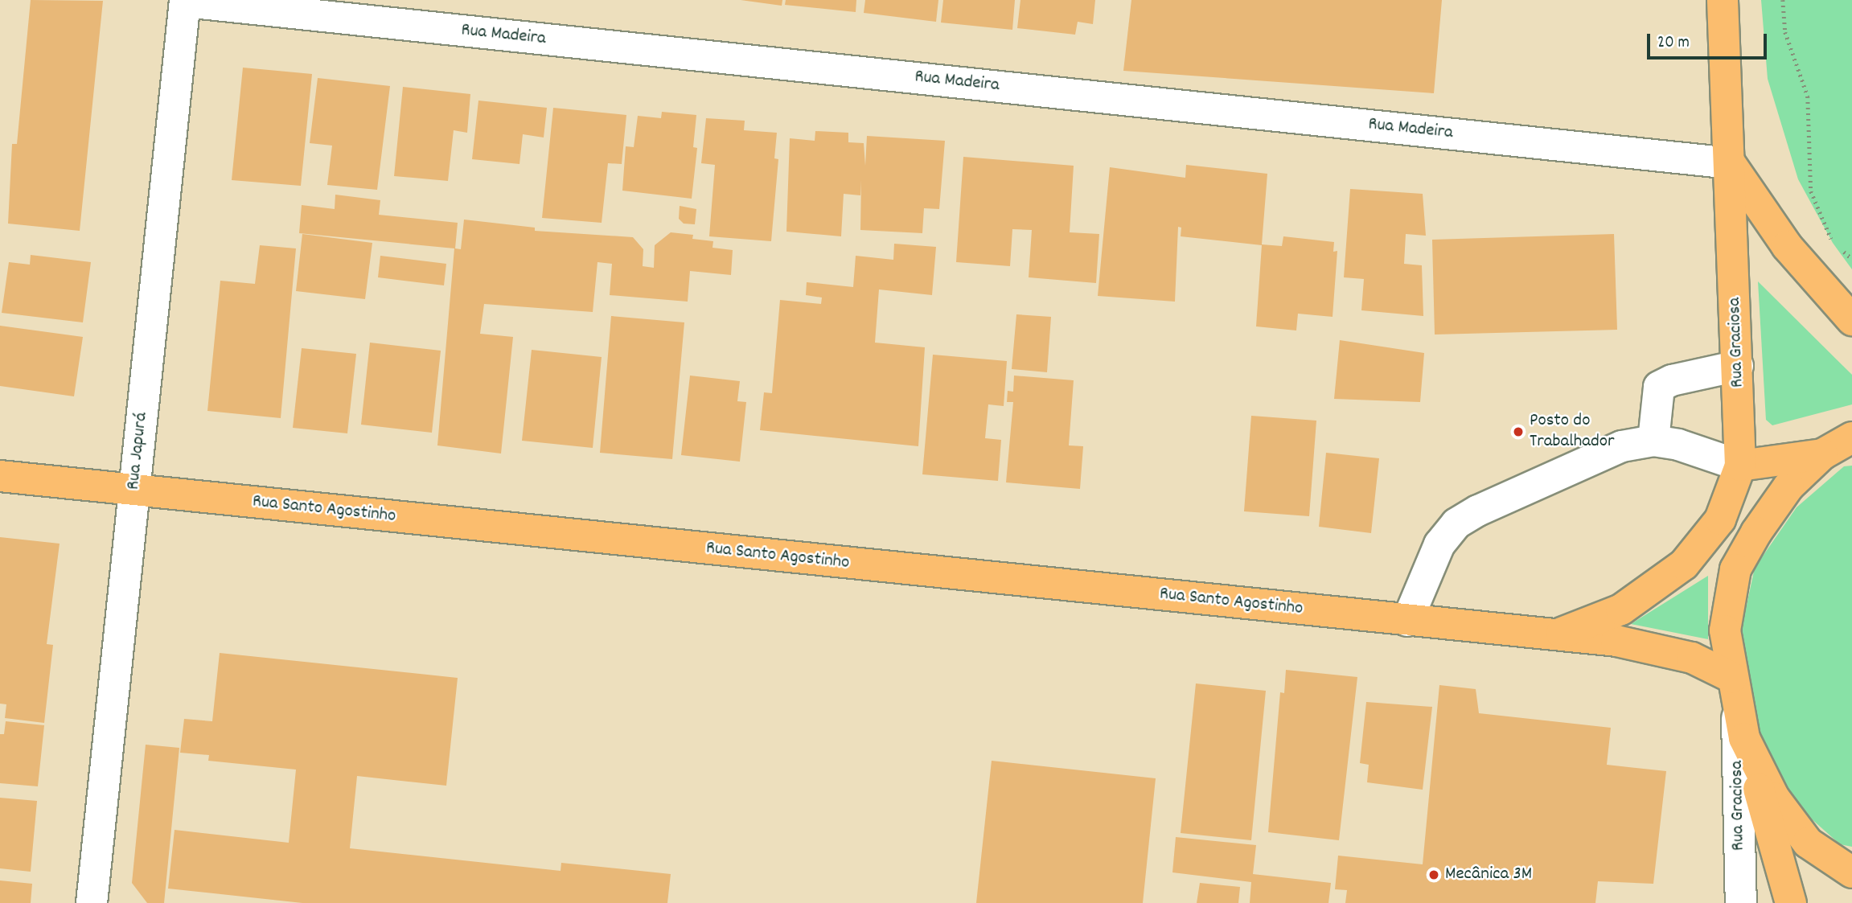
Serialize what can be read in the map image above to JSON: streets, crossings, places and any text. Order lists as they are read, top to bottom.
{
  "streets": {
    "main road": ["Rua Graciosa", "Rua Santo Agostinho"],
    "street": ["Rua Madeira", "Rua Japurá"]
  },
  "crossings": [
    ["Rua Madeira", "Rua Graciosa"],
    ["Rua Madeira", "Rua Japurá"],
    ["Rua Graciosa", "Rua Santo Agostinho"],
    ["Rua Japurá", "Rua Santo Agostinho"]
  ],
  "places": ["Posto do Trabalhador", "Mecânica 3M"],
  "scale_bar": "20 m"
}
